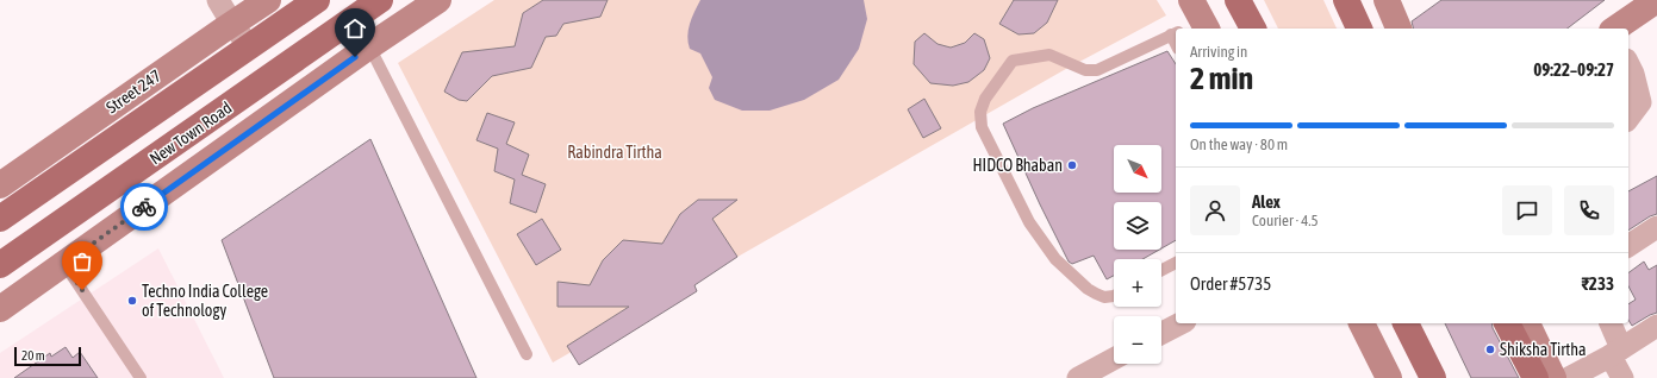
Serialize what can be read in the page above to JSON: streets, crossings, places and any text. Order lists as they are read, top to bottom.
{
  "streets": {
    "main road": ["New Town Road"],
    "street": ["Street 247"]
  },
  "parks": ["Rabindra Tirtha"],
  "places": ["HIDCO Bhaban", "Techno India College of Technology", "Shiksha Tirtha"],
  "scale_bar": "20 m",
  "north": "bottom right",
  "page": {
    "heading": ["2 min", "Arriving in", "09:22–09:27"],
    "panel": [
      "Alex",
      "Courier · 4.5",
      "Order #5735",
      "₹233"
    ],
    "bar": "On the way · 80 m",
    "map_buttons": ["+", "−"],
    "scale": "20 m"
  }
}
